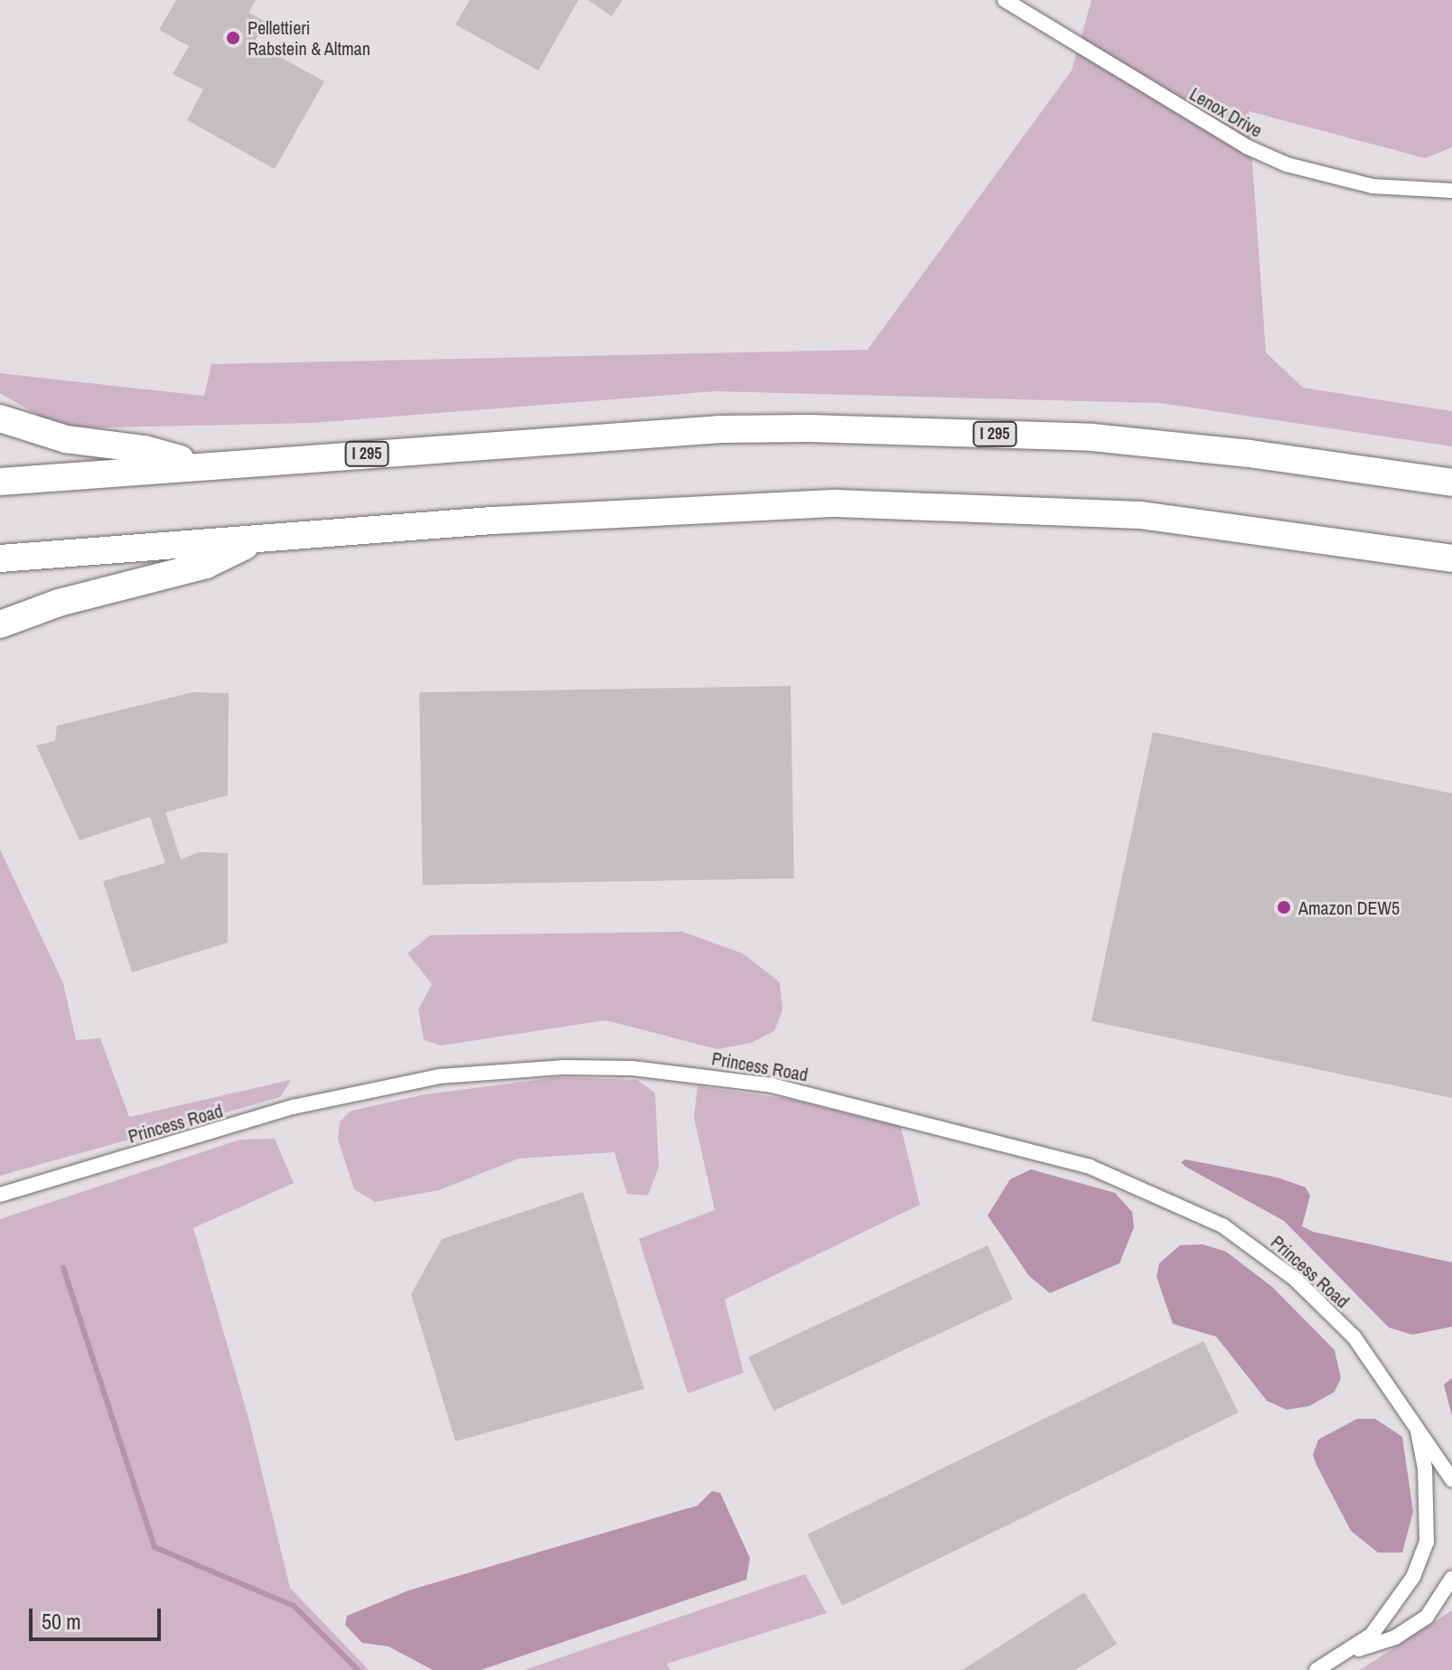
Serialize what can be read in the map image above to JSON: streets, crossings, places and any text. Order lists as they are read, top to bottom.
{
  "streets": {
    "highway": ["I 295"],
    "street": ["Lenox Drive", "Princess Road"]
  },
  "places": ["Pellettieri Rabstein & Altman", "Amazon DEW5"],
  "scale_bar": "50 m"
}
